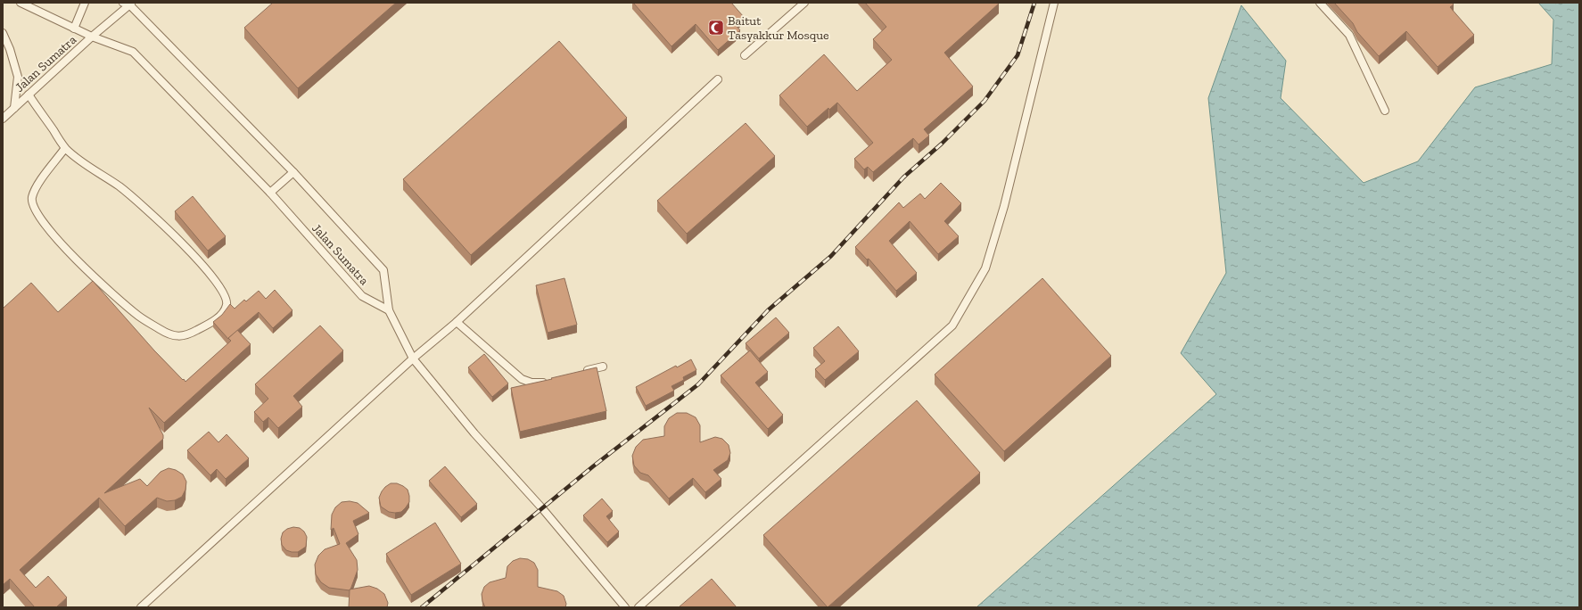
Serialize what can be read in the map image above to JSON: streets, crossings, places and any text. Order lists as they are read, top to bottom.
{
  "streets": {
    "lane": ["Jalan Sumatra"]
  },
  "places": {
    "mosque": ["Baitut Tasyakkur Mosque"]
  }
}
